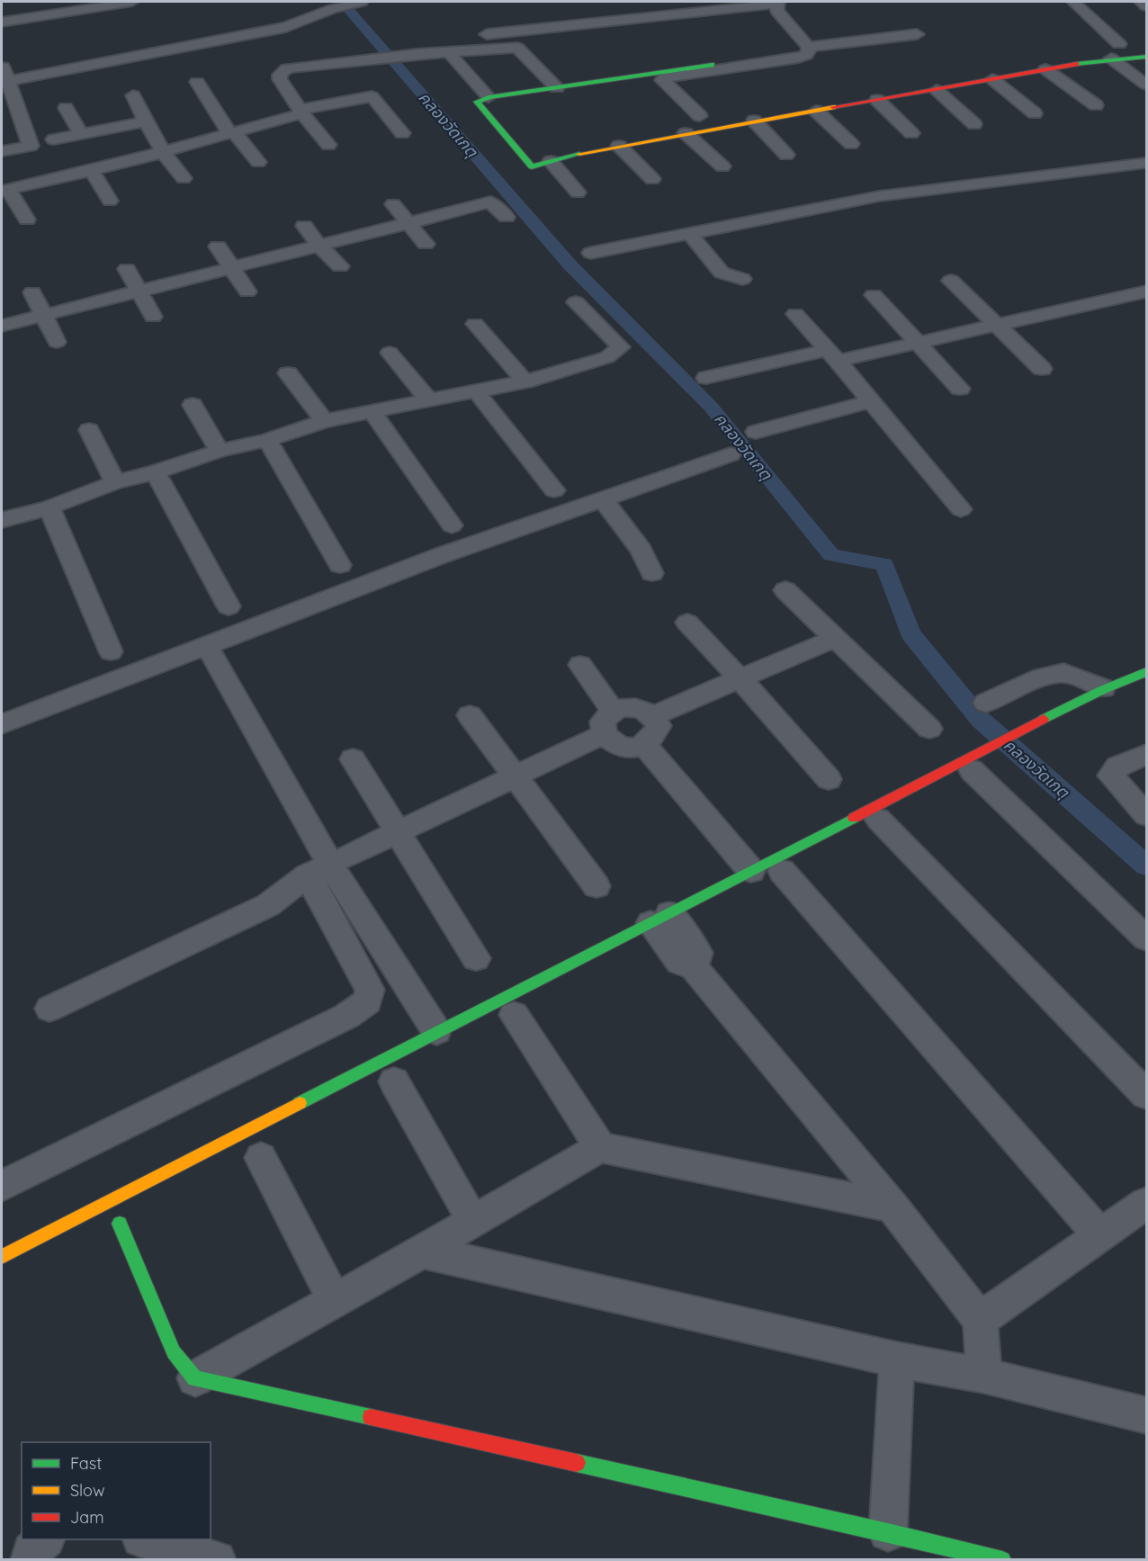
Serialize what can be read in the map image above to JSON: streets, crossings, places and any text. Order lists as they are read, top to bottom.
{
  "water": ["คลองวัดเกตุ"],
  "legend": ["Fast", "Slow", "Jam"]
}
